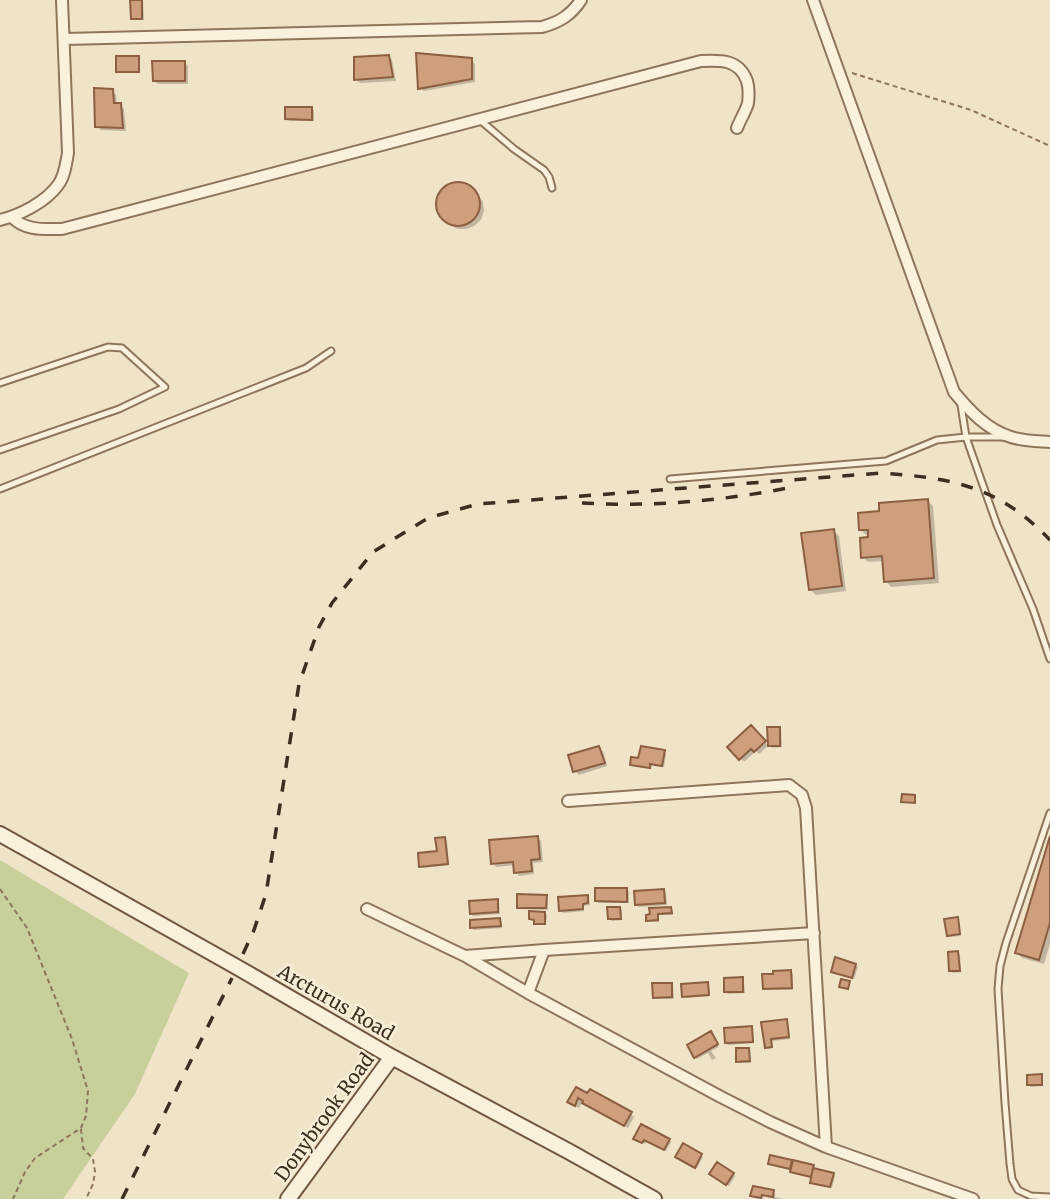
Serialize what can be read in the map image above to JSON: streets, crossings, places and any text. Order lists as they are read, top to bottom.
{
  "streets": {
    "main road": ["Arcturus Road", "Donybrook Road"]
  },
  "crossings": [
    ["Arcturus Road", "Donybrook Road"]
  ]
}
